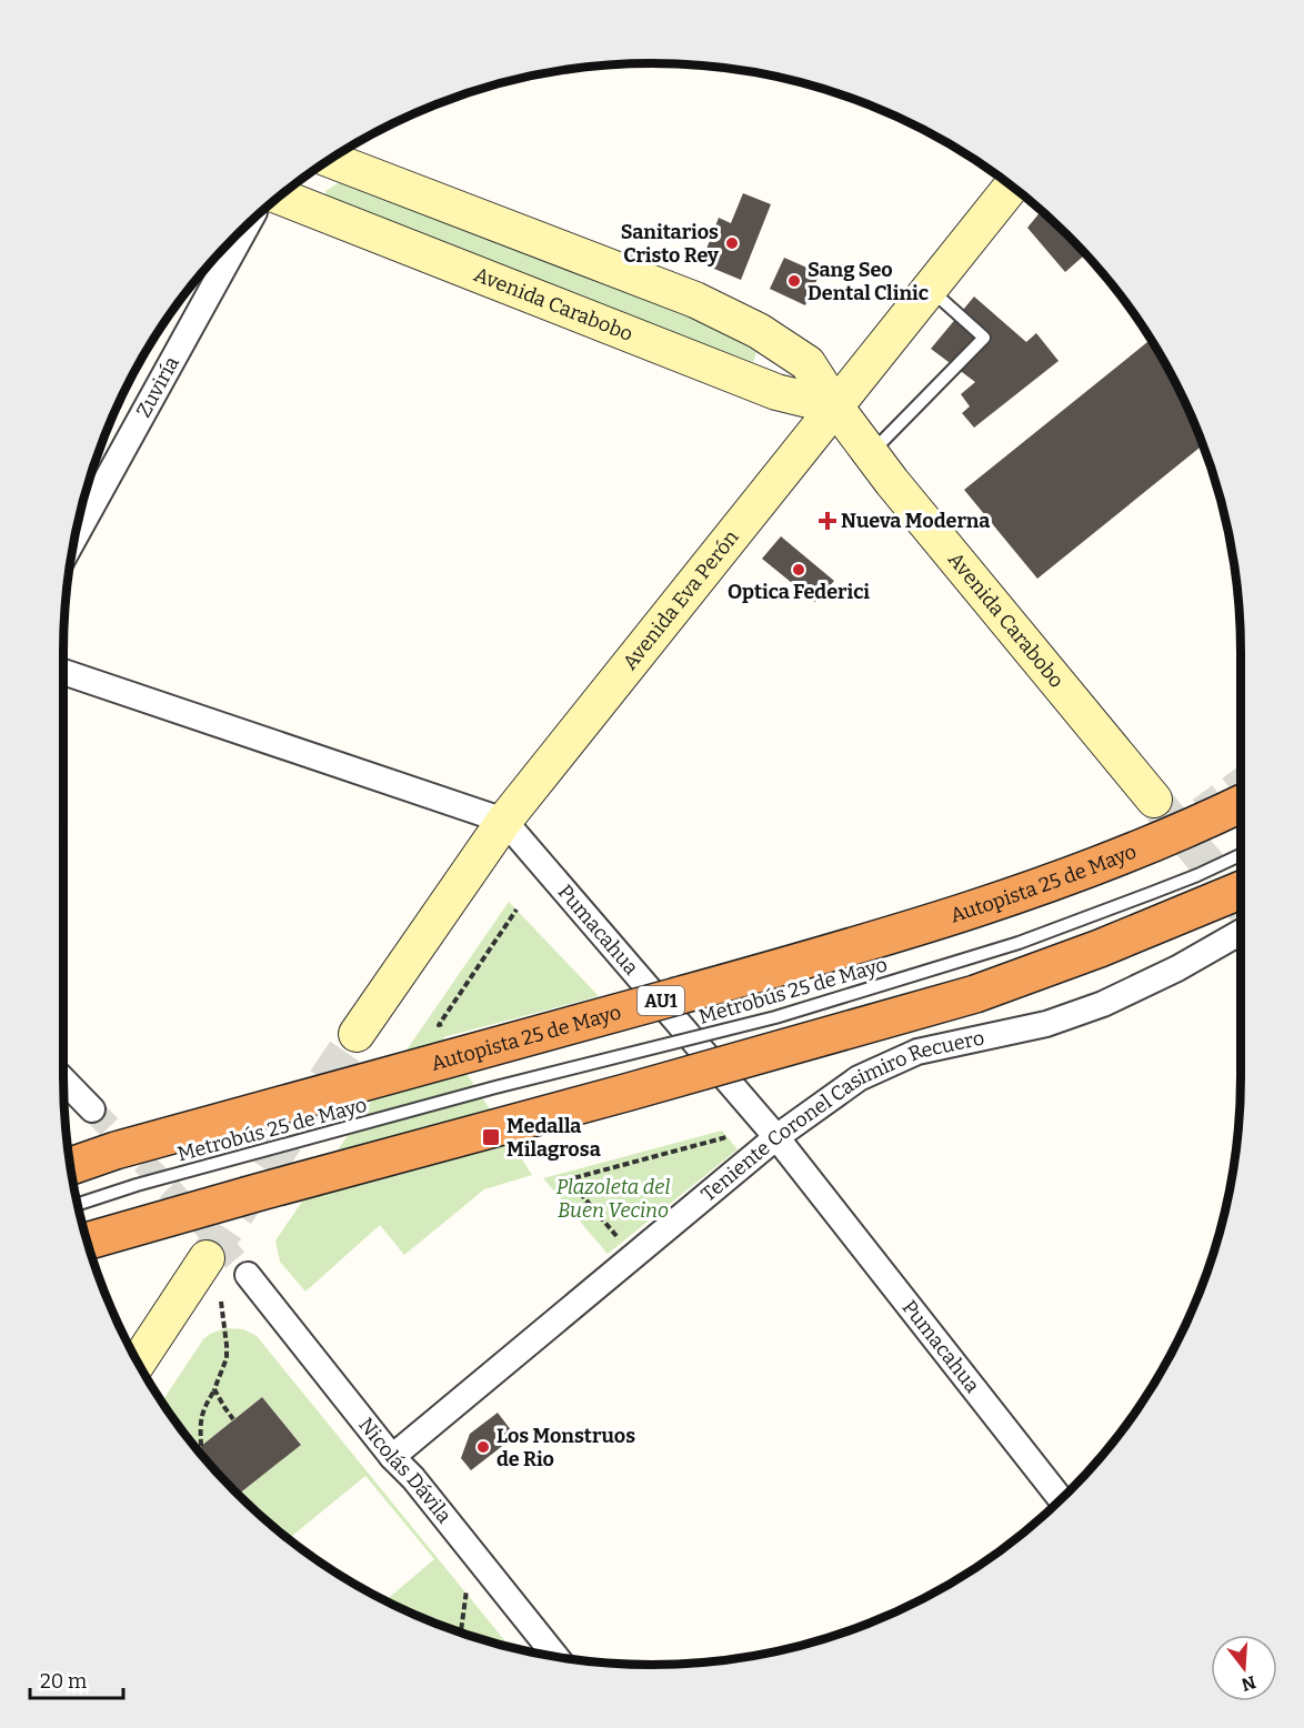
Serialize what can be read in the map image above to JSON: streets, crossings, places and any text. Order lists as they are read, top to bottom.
{
  "streets": {
    "highway": ["Autopista 25 de Mayo", "AU1"],
    "main road": ["Avenida Carabobo", "Avenida Eva Perón"],
    "street": [
      "Zuviría",
      "Pumacahua",
      "Teniente Coronel Casimiro Recuero",
      "Nicolás Dávila"
    ],
    "lane": ["Metrobús 25 de Mayo"]
  },
  "crossings": [
    ["Avenida Carabobo", "Avenida Eva Perón"],
    ["Avenida Eva Perón", "Pumacahua"],
    ["Pumacahua", "Teniente Coronel Casimiro Recuero"],
    ["Teniente Coronel Casimiro Recuero", "Nicolás Dávila"]
  ],
  "parks": ["Plazoleta del Buen Vecino"],
  "places": {
    "other": [
      "Sanitarios Cristo Rey",
      "Sang Seo Dental Clinic",
      "Optica Federici",
      "Los Monstruos de Rio"
    ],
    "health": ["Nueva Moderna"],
    "transit": ["Medalla Milagrosa"]
  },
  "scale_bar": "20 m",
  "north": "bottom"
}
